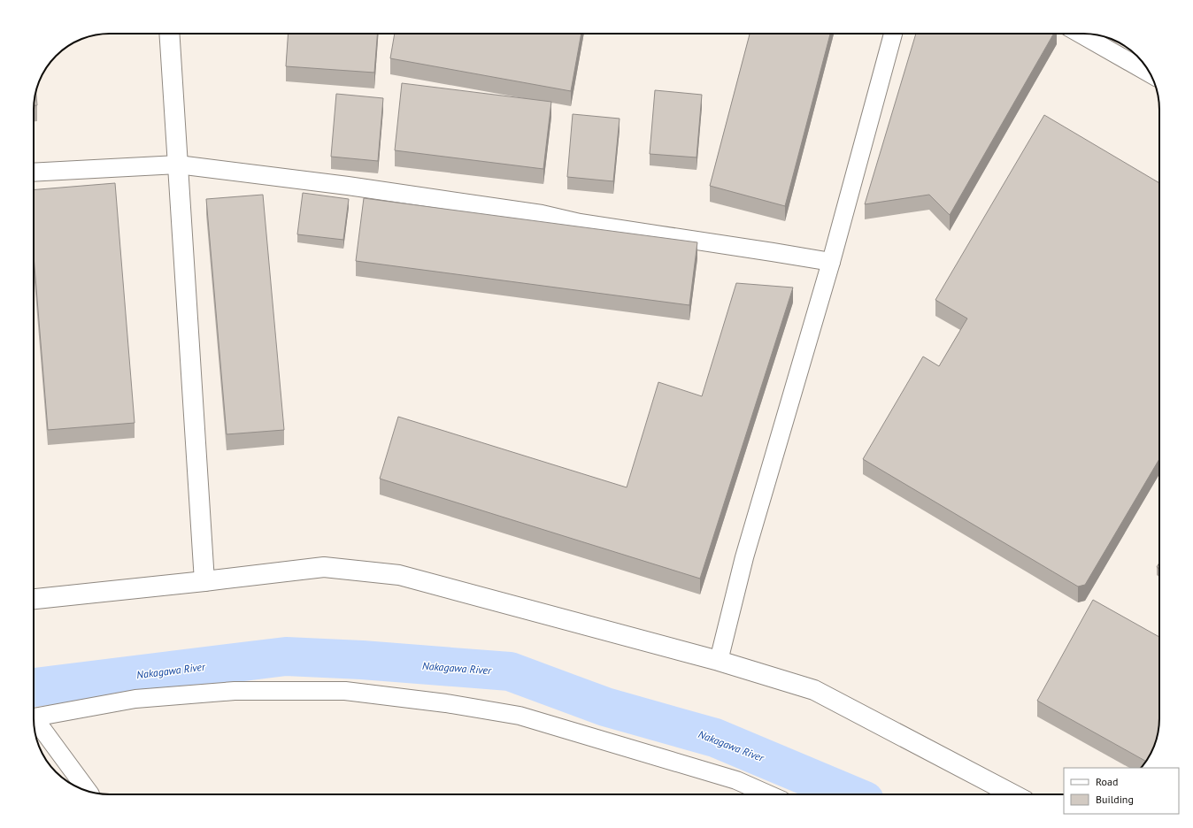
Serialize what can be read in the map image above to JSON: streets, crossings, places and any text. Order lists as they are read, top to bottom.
{
  "water": ["Nakagawa River"],
  "legend": ["Road", "Building"]
}
